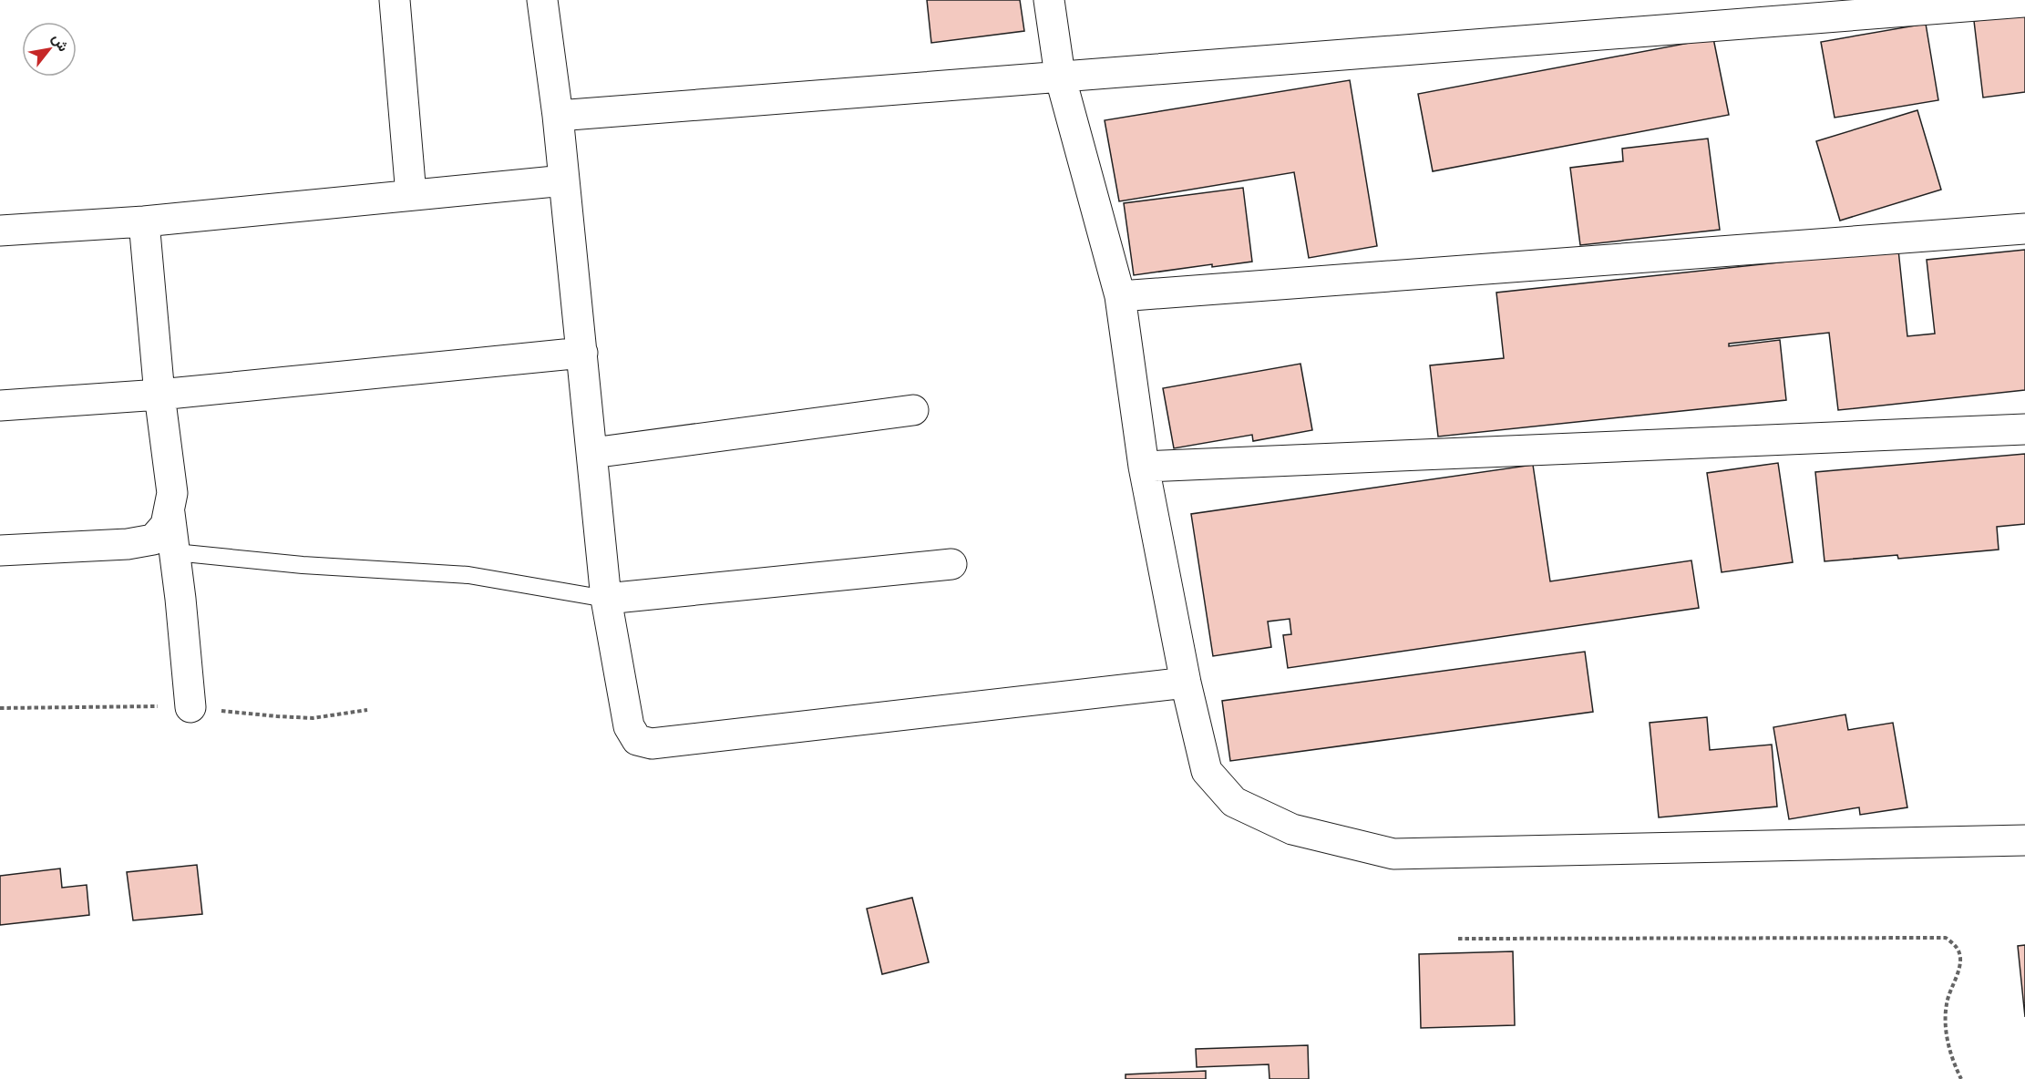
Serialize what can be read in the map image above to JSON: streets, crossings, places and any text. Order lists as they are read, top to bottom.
{
  "north": "top right"
}
